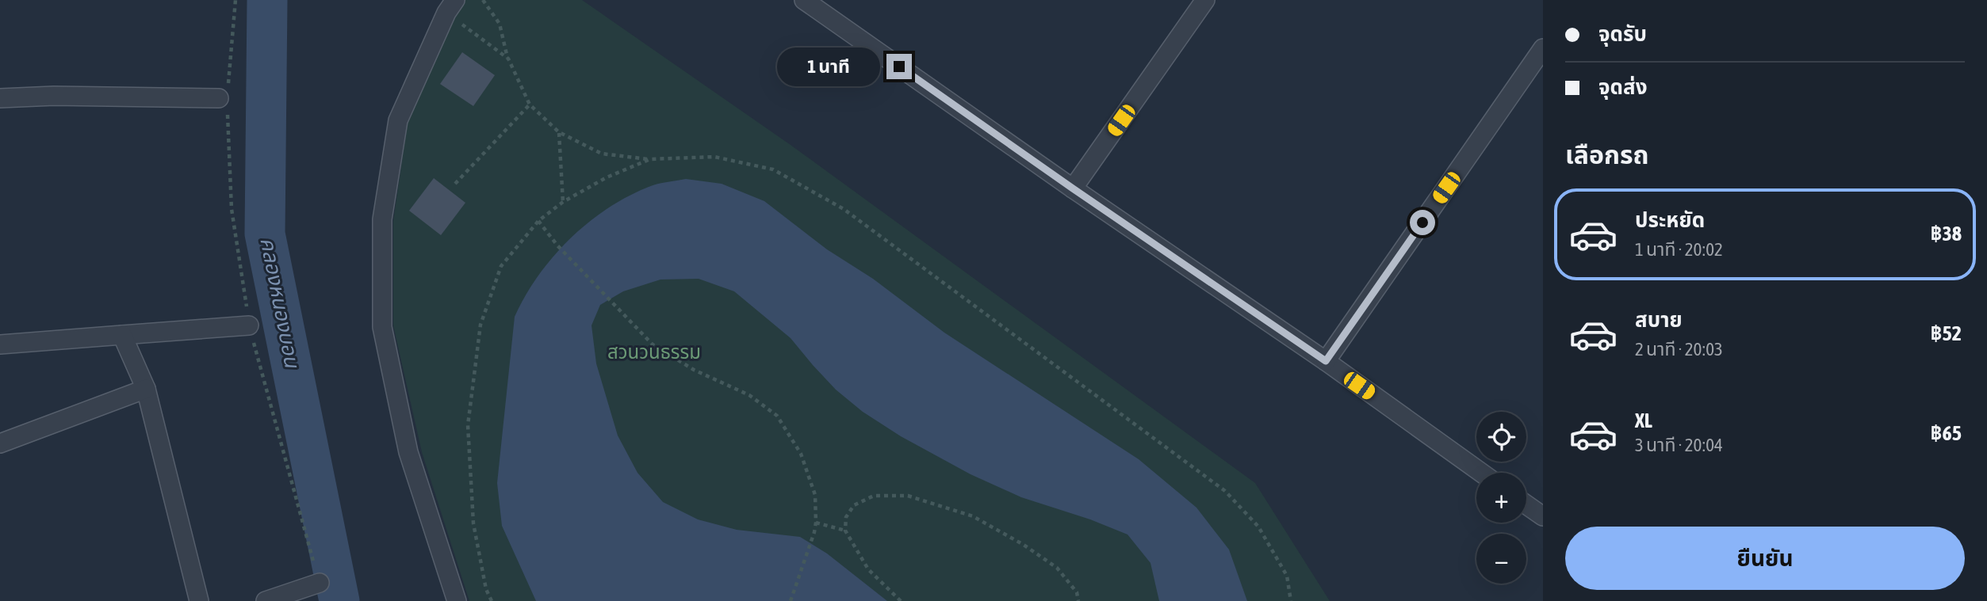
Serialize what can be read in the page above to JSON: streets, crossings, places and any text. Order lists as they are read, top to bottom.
{
  "water": ["คลองหนองบอน"],
  "parks": ["สวนวนธรรม"],
  "page": {
    "banner": ["จุดรับ", "จุดส่ง"],
    "bubble": "1 นาที",
    "heading": "เลือกรถ",
    "list": [
      {
        "name": "ประหยัด",
        "note": "1 นาที · 20:02",
        "value": "฿38"
      },
      {
        "name": "สบาย",
        "note": "2 นาที · 20:03",
        "value": "฿52"
      },
      {
        "name": "XL",
        "note": "3 นาที · 20:04",
        "value": "฿65"
      }
    ],
    "map_buttons": ["+", "−"],
    "buttons": "ยืนยัน"
  }
}
